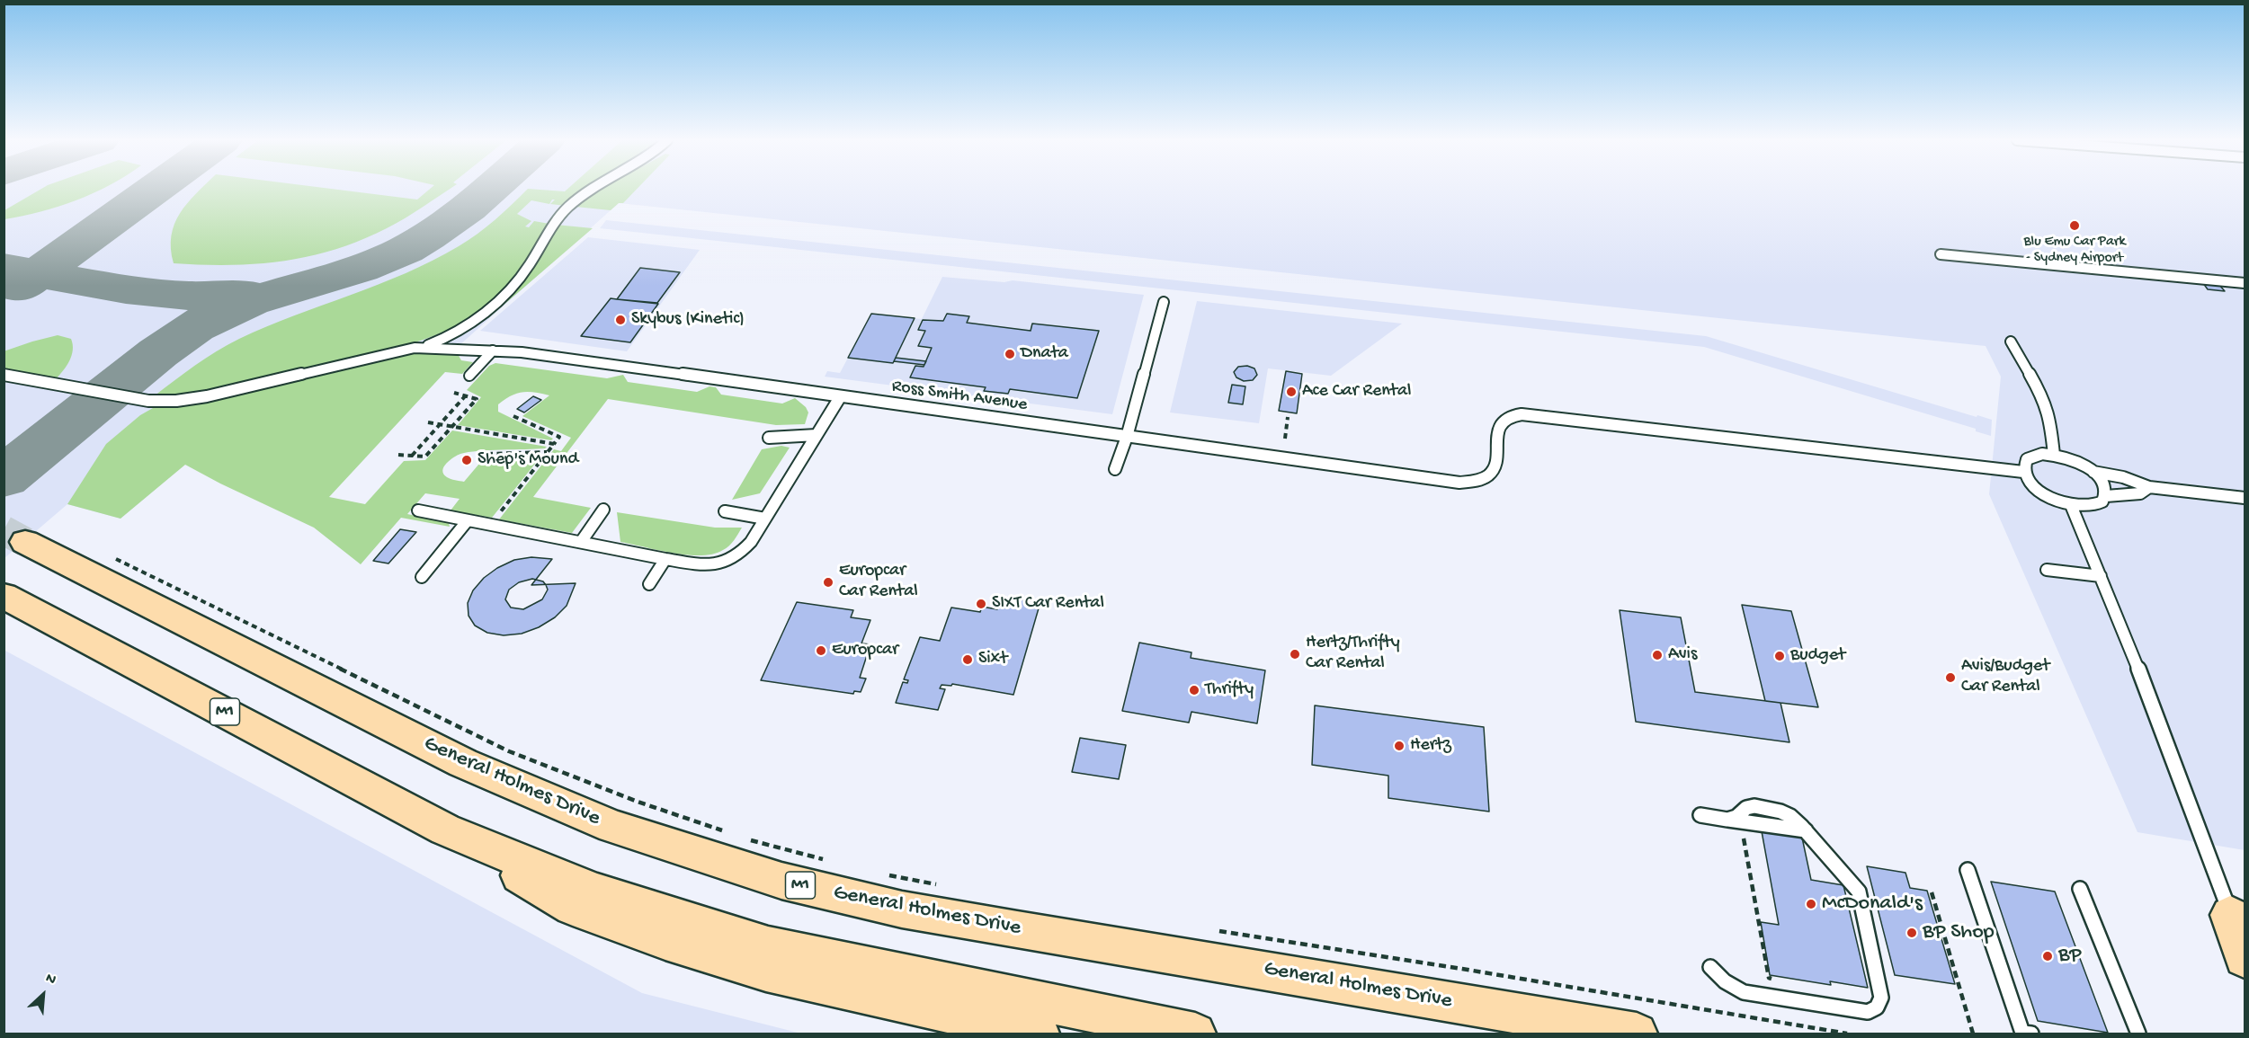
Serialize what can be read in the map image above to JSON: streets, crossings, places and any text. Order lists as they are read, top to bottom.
{
  "streets": {
    "highway": ["M1", "General Holmes Drive"],
    "lane": ["Ross Smith Avenue"]
  },
  "places": [
    "Blu Emu Car Park - Sydney Airport",
    "Skybus (Kinetic)",
    "Dnata",
    "Ace Car Rental",
    "Shep's Mound",
    "Europcar Car Rental",
    "SIXT Car Rental",
    "Europcar",
    "Hertz/Thrifty Car Rental",
    "Avis",
    "Budget",
    "Sixt",
    "Avis/Budget Car Rental",
    "Thrifty",
    "Hertz",
    "McDonald's",
    "BP Shop",
    "BP"
  ],
  "north": "top right"
}
